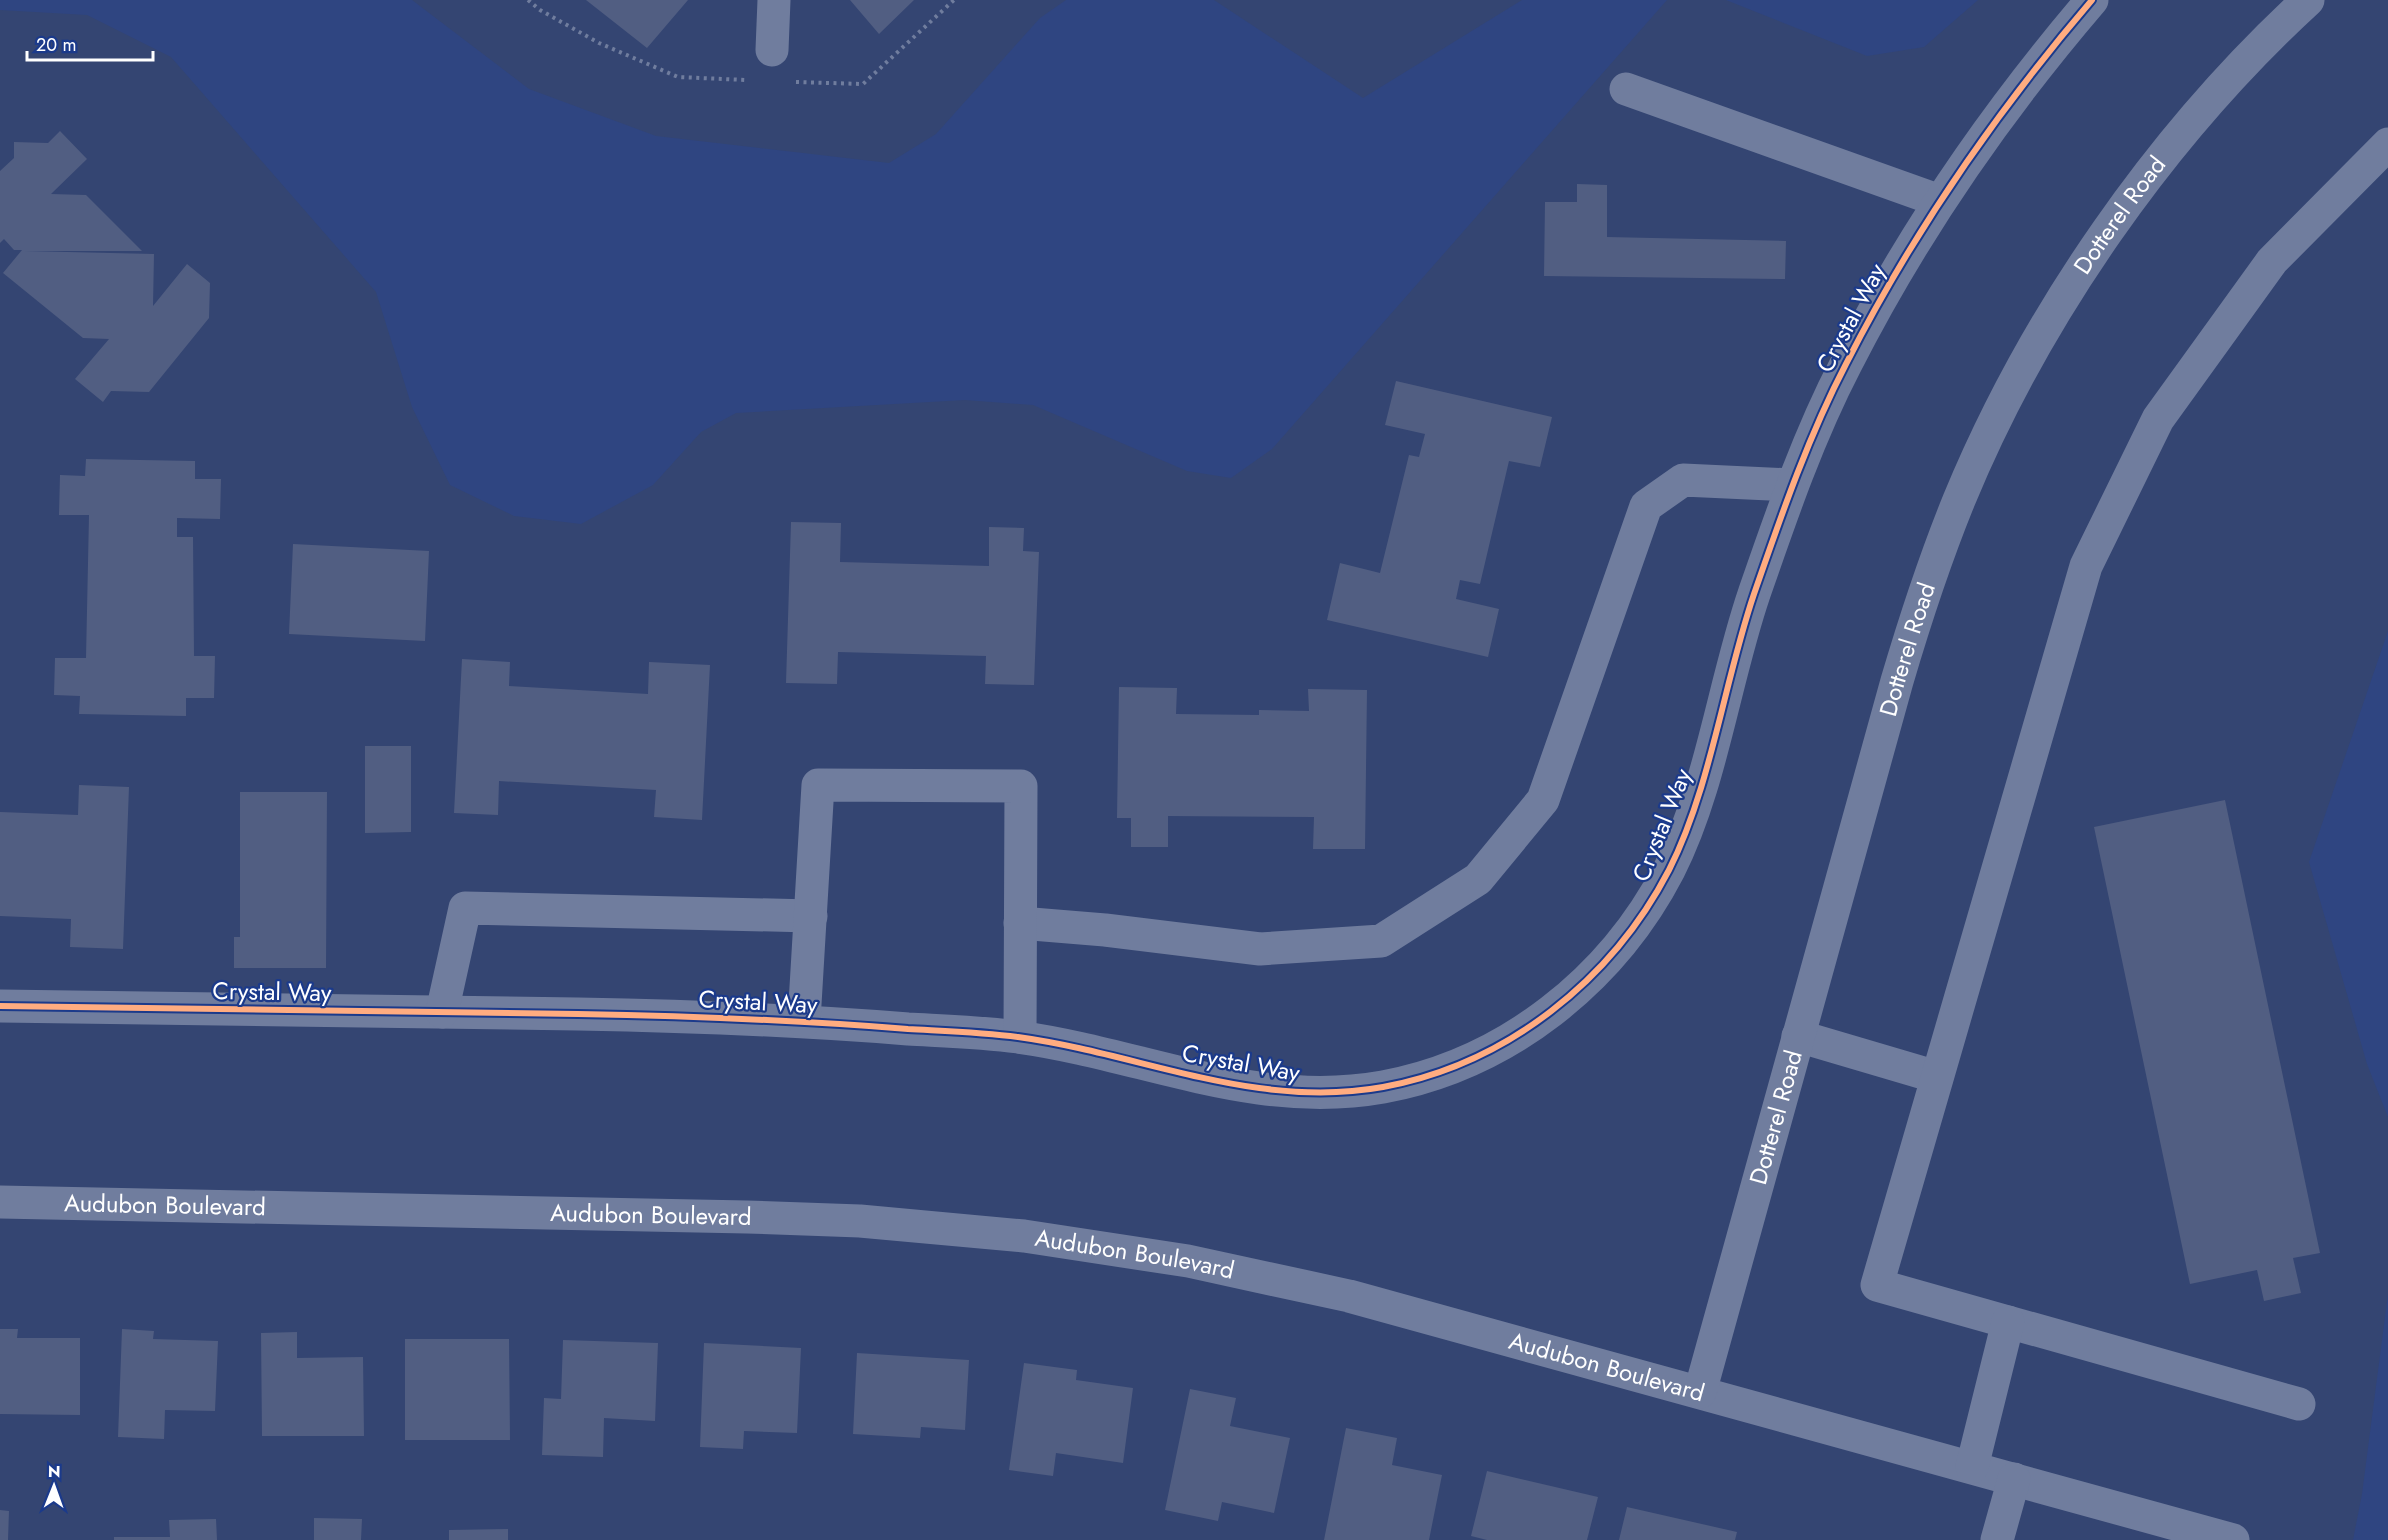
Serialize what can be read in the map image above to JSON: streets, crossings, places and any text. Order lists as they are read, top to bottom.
{
  "streets": {
    "street": ["Dotterel Road", "Crystal Way", "Audubon Boulevard"]
  },
  "crossings": [
    ["Dotterel Road", "Audubon Boulevard"]
  ],
  "scale_bar": "20 m",
  "north": "top"
}
